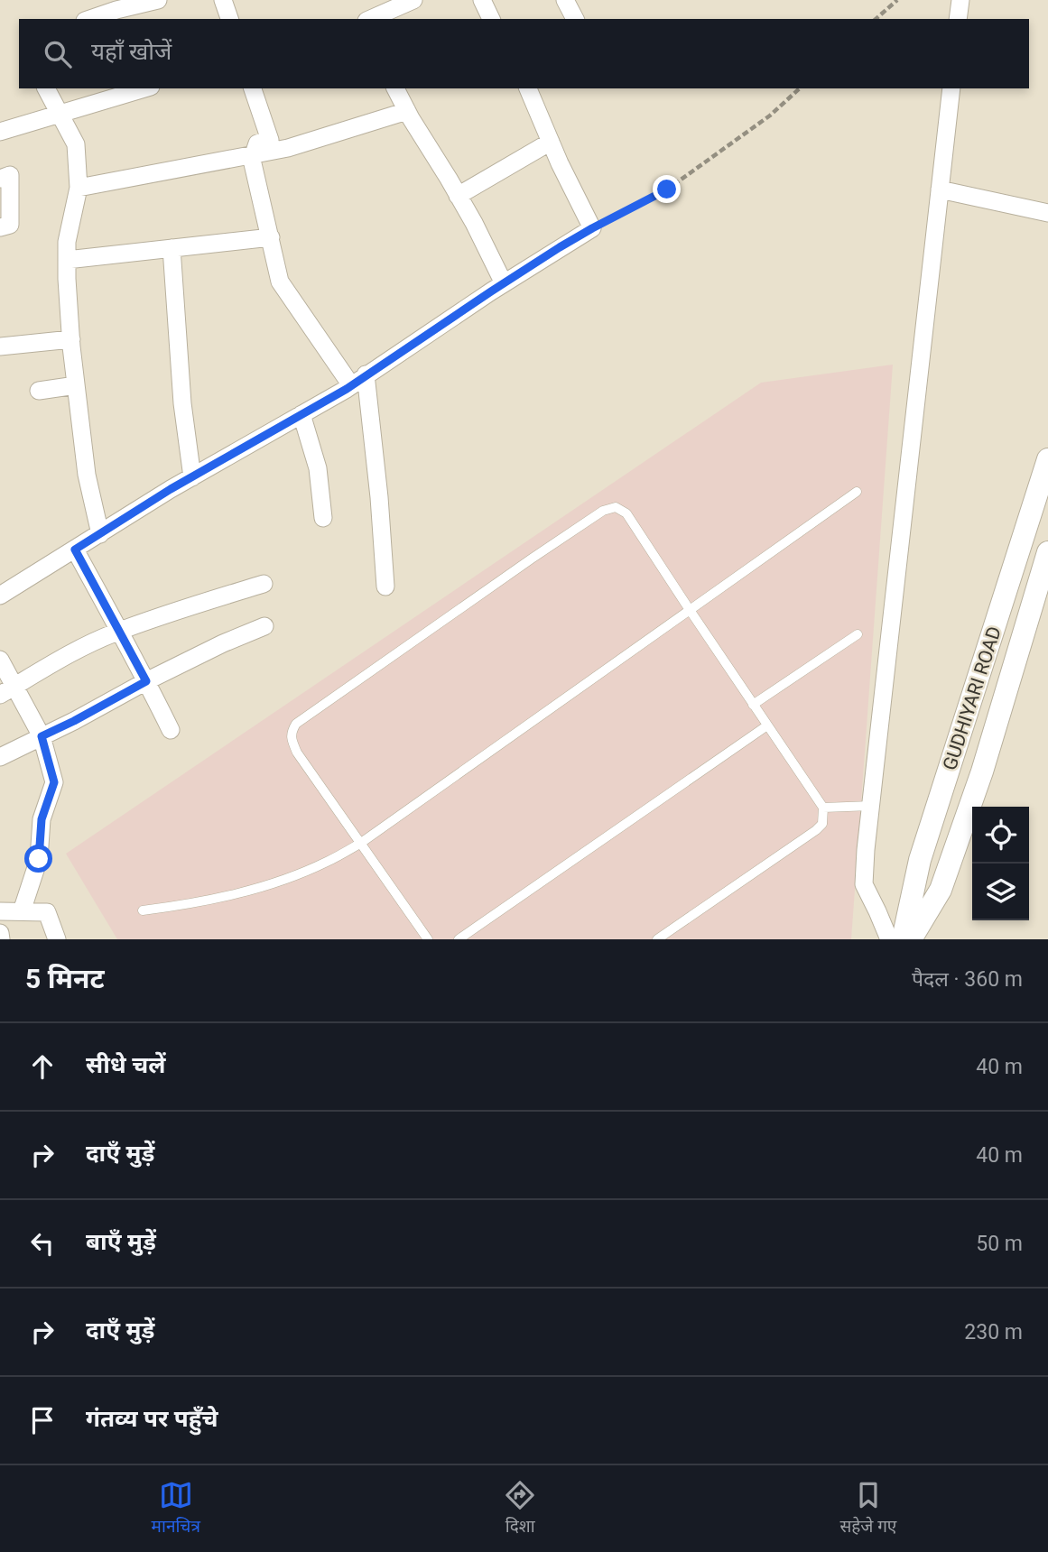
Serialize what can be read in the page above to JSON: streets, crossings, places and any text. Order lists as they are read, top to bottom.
{
  "streets": {
    "street": ["GUDHIYARI ROAD"]
  },
  "page": {
    "search": "यहाँ खोजें",
    "heading": ["5 मिनट", "पैदल · 360 m"],
    "list": [
      ["सीधे चलें", "40 m"],
      ["दाएँ मुड़ें", "40 m"],
      ["बाएँ मुड़ें", "50 m"],
      ["दाएँ मुड़ें", "230 m"],
      "गंतव्य पर पहुँचे"
    ],
    "nav": ["मानचित्र", "दिशा", "सहेजे गए"]
  }
}
